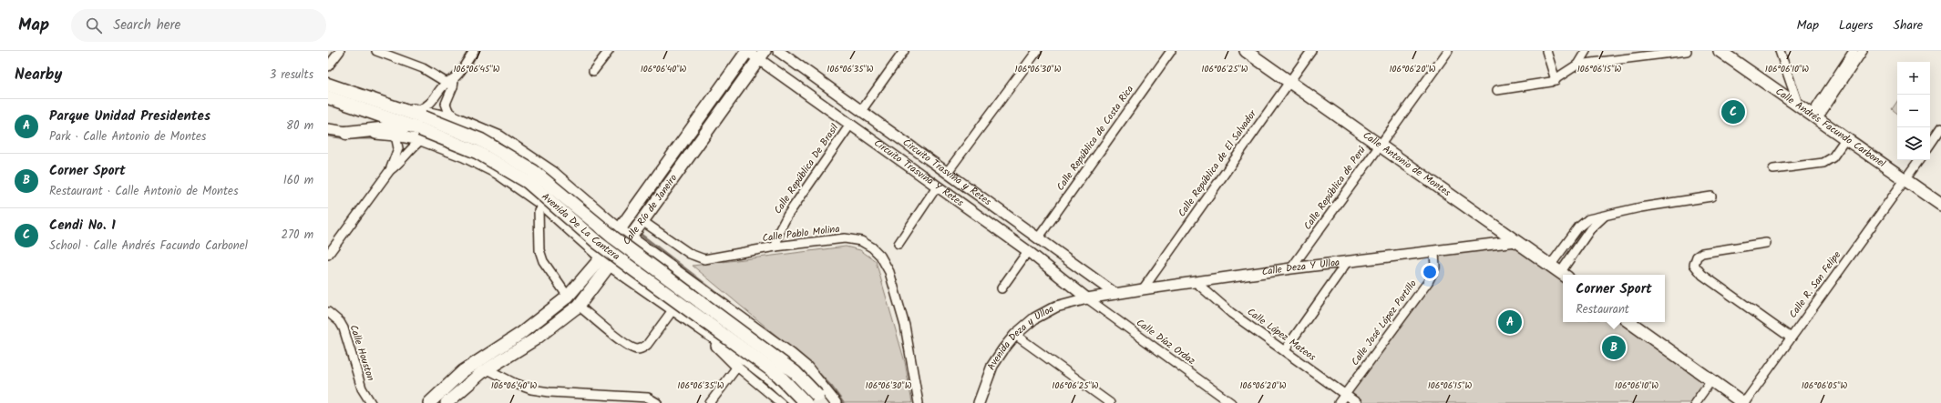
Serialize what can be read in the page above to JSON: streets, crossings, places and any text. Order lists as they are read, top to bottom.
{
  "streets": {
    "main road": [
      "Calle Andrés Facundo Carbonel",
      "Calle Antonio de Montes",
      "Calle Río de Janeiro",
      "Avenida De La Cantera"
    ],
    "street": [
      "Calle República de Costa Rica",
      "Calle República de El Salvador",
      "Calle República De Brasil",
      "Circuito Trasviña Y Retes",
      "Circuito Trasviña y Retes",
      "Calle República de Perú",
      "Calle Pablo Molina",
      "Calle Deza Y Ulloa",
      "Calle R. San Felipe",
      "Calle José López Portillo",
      "Calle López Mateos",
      "Avenida Deza y Ulloa",
      "Calle Díaz Ordaz",
      "Calle Houston"
    ]
  },
  "crossings": [
    ["Calle Andrés Facundo Carbonel", "Calle R. San Felipe"],
    ["Calle República de Costa Rica", "Circuito Trasviña y Retes"],
    ["Calle República de El Salvador", "Calle Antonio de Montes"],
    ["Calle República de El Salvador", "Calle Deza Y Ulloa"],
    ["Calle Antonio de Montes", "Calle República de Perú"],
    ["Calle Antonio de Montes", "Calle Deza Y Ulloa"],
    ["Calle República De Brasil", "Circuito Trasviña Y Retes"],
    ["Calle República De Brasil", "Calle Pablo Molina"],
    ["Circuito Trasviña Y Retes", "Calle Río de Janeiro"],
    ["Circuito Trasviña Y Retes", "Calle Deza Y Ulloa"],
    ["Circuito Trasviña Y Retes", "Avenida Deza y Ulloa"],
    ["Circuito Trasviña Y Retes", "Calle Díaz Ordaz"],
    ["Circuito Trasviña y Retes", "Calle Deza Y Ulloa"],
    ["Calle República de Perú", "Calle Deza Y Ulloa"],
    ["Calle Río de Janeiro", "Avenida De La Cantera"],
    ["Calle Río de Janeiro", "Calle Pablo Molina"],
    ["Calle Deza Y Ulloa", "Calle José López Portillo"],
    ["Calle Deza Y Ulloa", "Calle López Mateos"],
    ["Calle Deza Y Ulloa", "Avenida Deza y Ulloa"],
    ["Calle Deza Y Ulloa", "Calle Díaz Ordaz"],
    ["Calle José López Portillo", "Calle López Mateos"],
    ["Avenida Deza y Ulloa", "Calle Díaz Ordaz"]
  ],
  "page": {
    "header": "Map",
    "search": "Search here",
    "nav": ["Map", "Layers", "Share"],
    "heading": ["Nearby", "3 results"],
    "map_buttons": ["+", "−"],
    "list": [
      {
        "mark": "A",
        "name": "Parque Unidad Presidentes",
        "note": "Park · Calle Antonio de Montes",
        "value": "80 m"
      },
      {
        "mark": "B",
        "name": "Corner Sport",
        "note": "Restaurant · Calle Antonio de Montes",
        "value": "160 m"
      },
      {
        "mark": "C",
        "name": "Cendi No. 1",
        "note": "School · Calle Andrés Facundo Carbonel",
        "value": "270 m"
      }
    ],
    "pins": ["C", "A", "B"],
    "popup": ["Corner Sport", "Restaurant"]
  },
  "coordinates": [
    "106°06'45\"W",
    "106°06'40\"W",
    "106°06'35\"W",
    "106°06'30\"W",
    "106°06'25\"W",
    "106°06'20\"W",
    "106°06'15\"W",
    "106°06'10\"W",
    "106°06'05\"W"
  ]
}
